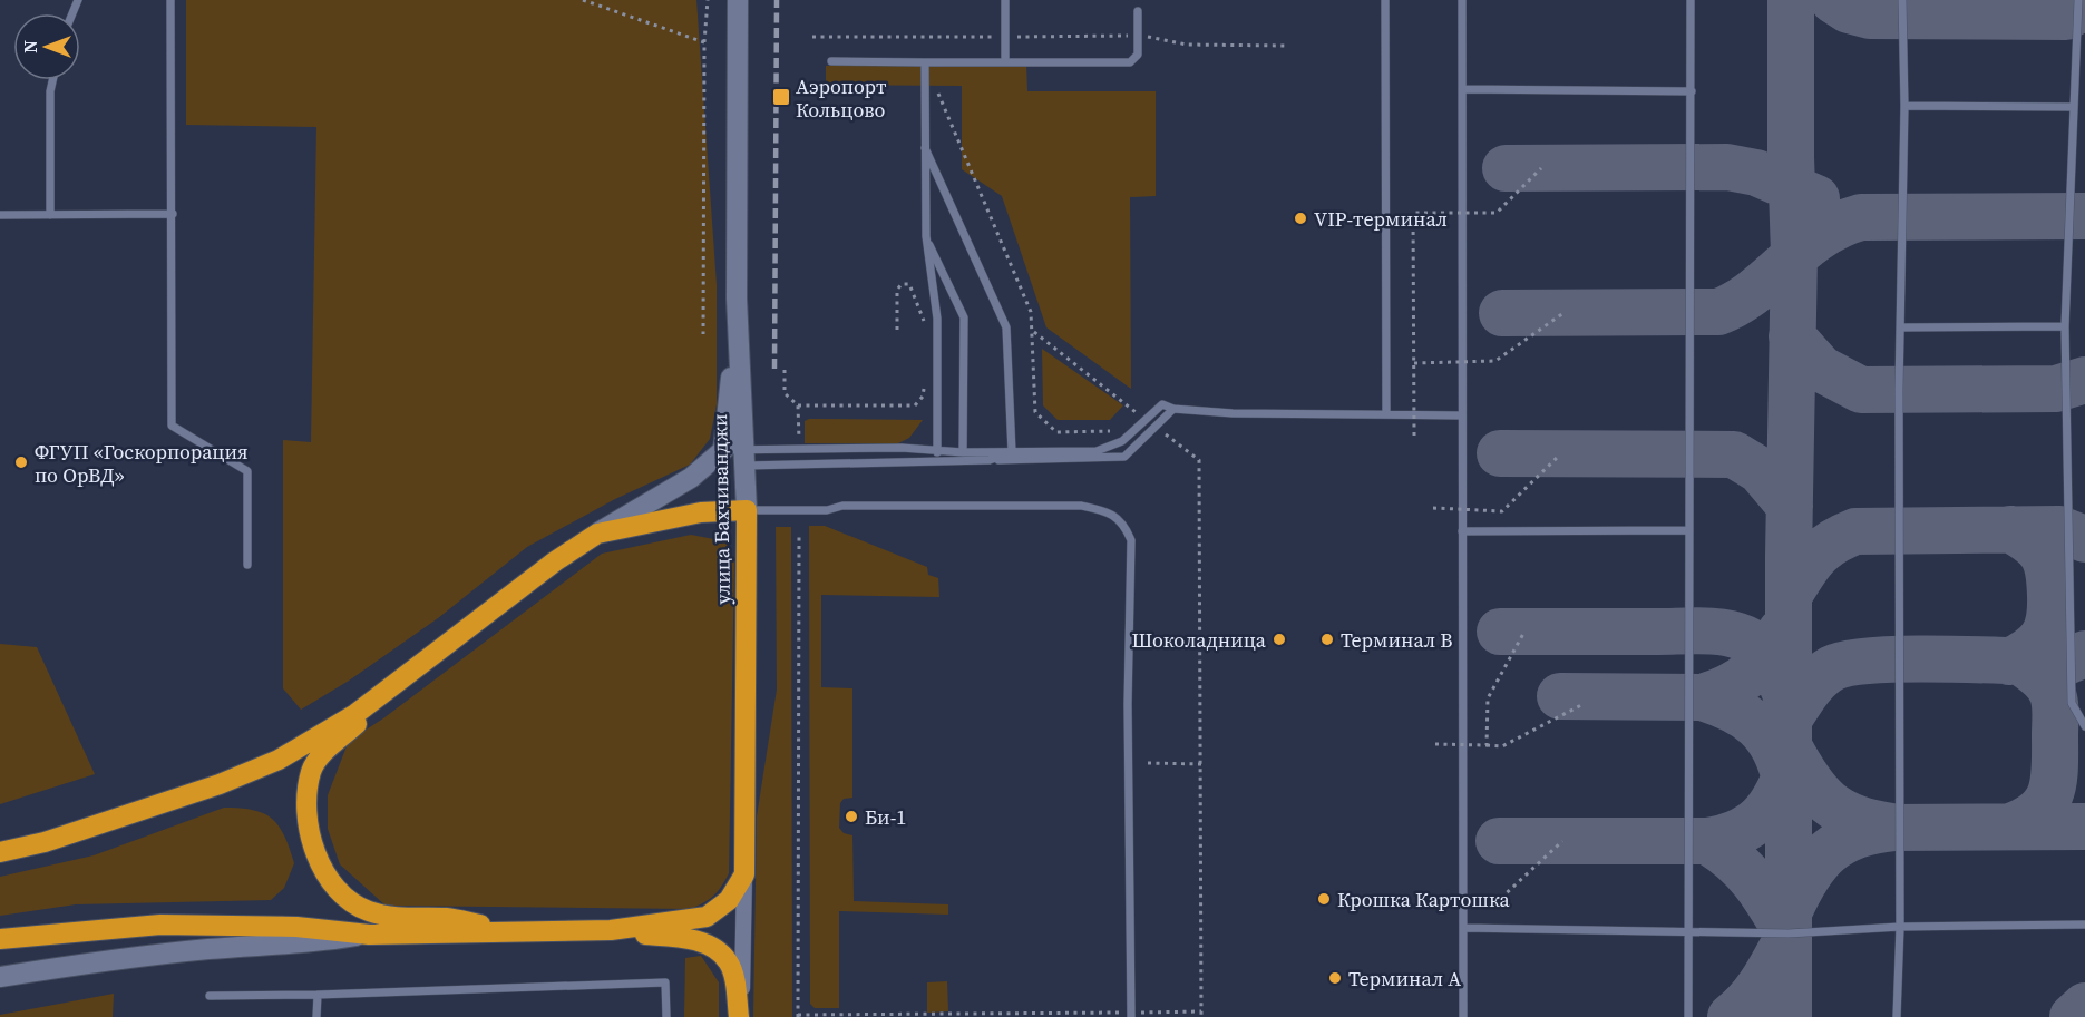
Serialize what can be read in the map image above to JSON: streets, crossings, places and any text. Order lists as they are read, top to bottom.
{
  "streets": {
    "highway": ["улица Бахчиванджи"]
  },
  "places": {
    "transit": ["Аэропорт Кольцово"],
    "other": [
      "VIP-терминал",
      "ФГУП «Госкорпорация по ОрВД»",
      "Шоколадница",
      "Терминал B",
      "Би-1",
      "Крошка Картошка",
      "Терминал А"
    ]
  },
  "north": "left"
}
